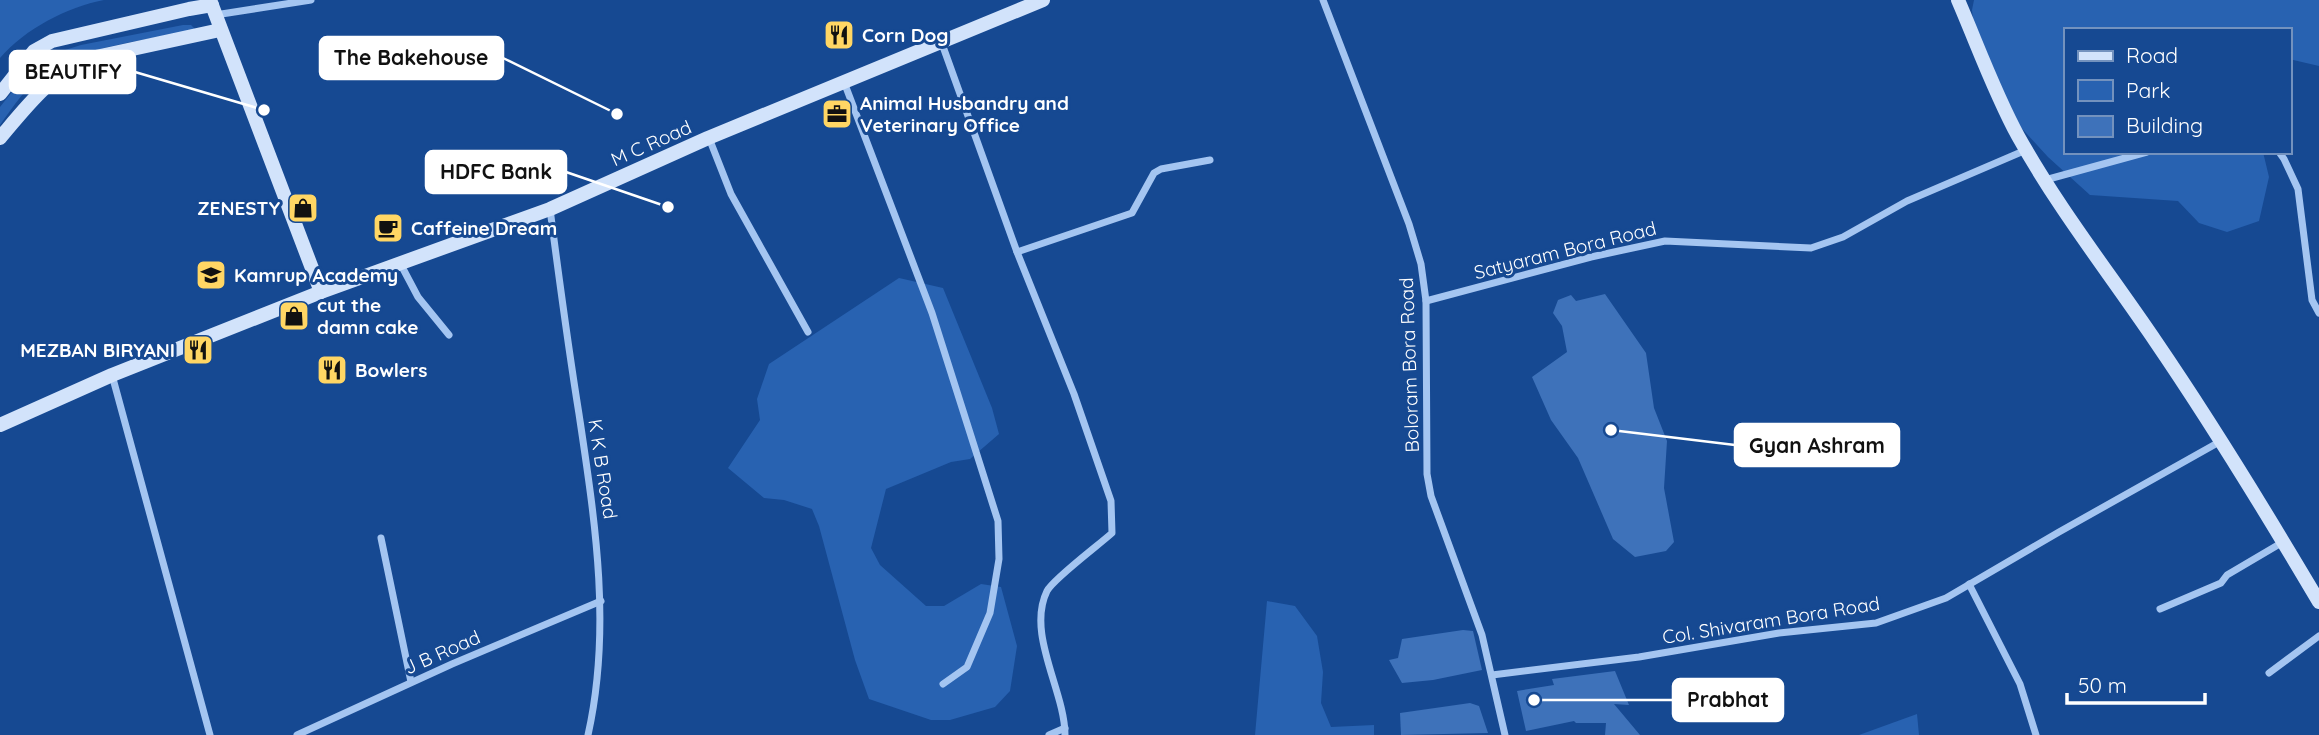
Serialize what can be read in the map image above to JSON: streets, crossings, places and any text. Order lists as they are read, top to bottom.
{
  "streets": {
    "street": [
      "M C Road",
      "Satyaram Bora Road",
      "Boloram Bora Road",
      "K K B Road",
      "Col. Shivaram Bora Road",
      "J B Road"
    ]
  },
  "crossings": [
    ["M C Road", "K K B Road"],
    ["Satyaram Bora Road", "Boloram Bora Road"],
    ["Boloram Bora Road", "Col. Shivaram Bora Road"],
    ["K K B Road", "J B Road"]
  ],
  "places": {
    "restaurant": ["Corn Dog", "MEZBAN BIRYANI", "Bowlers"],
    "other": [
      "BEAUTIFY",
      "The Bakehouse",
      "HDFC Bank",
      "Gyan Ashram",
      "Prabhat"
    ],
    "office": ["Animal Husbandry and Veterinary Office"],
    "shop": ["ZENESTY", "cut the damn cake"],
    "cafe": ["Caffeine Dream"],
    "school or university": ["Kamrup Academy"]
  },
  "legend": ["Road", "Park", "Building"],
  "scale_bar": "50 m"
}
